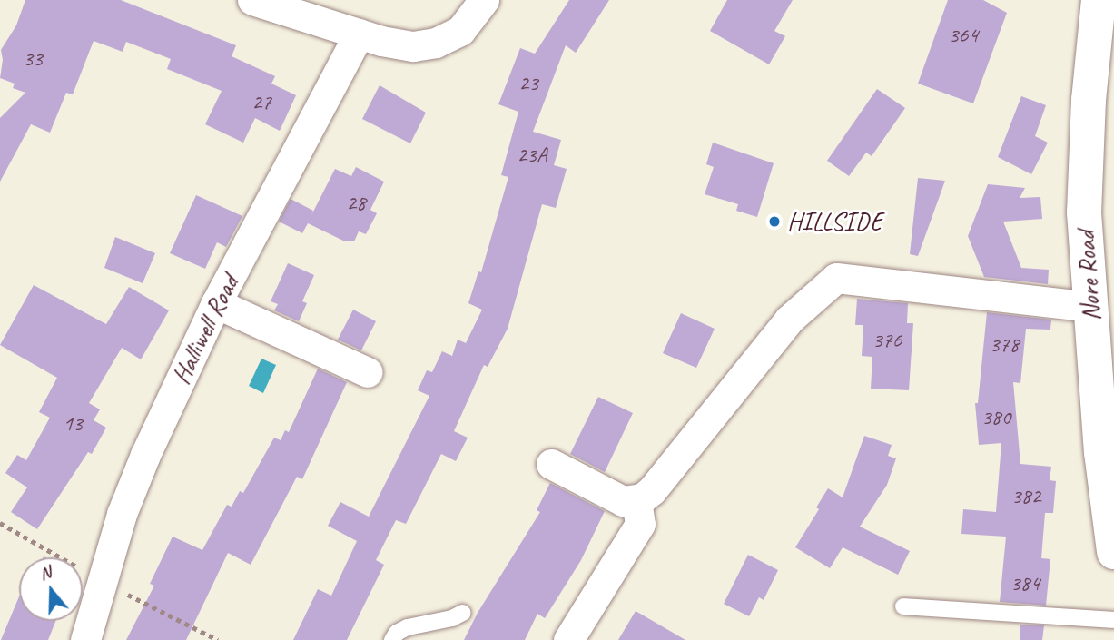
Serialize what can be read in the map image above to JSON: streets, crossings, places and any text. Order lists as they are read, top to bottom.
{
  "streets": {
    "street": ["Nore Road", "Halliwell Road"]
  },
  "places": ["HILLSIDE"],
  "house_numbers": [
    "364",
    "33",
    "23",
    "27",
    "23A",
    "28",
    "376",
    "378",
    "380",
    "13",
    "382",
    "384"
  ],
  "north": "top"
}
